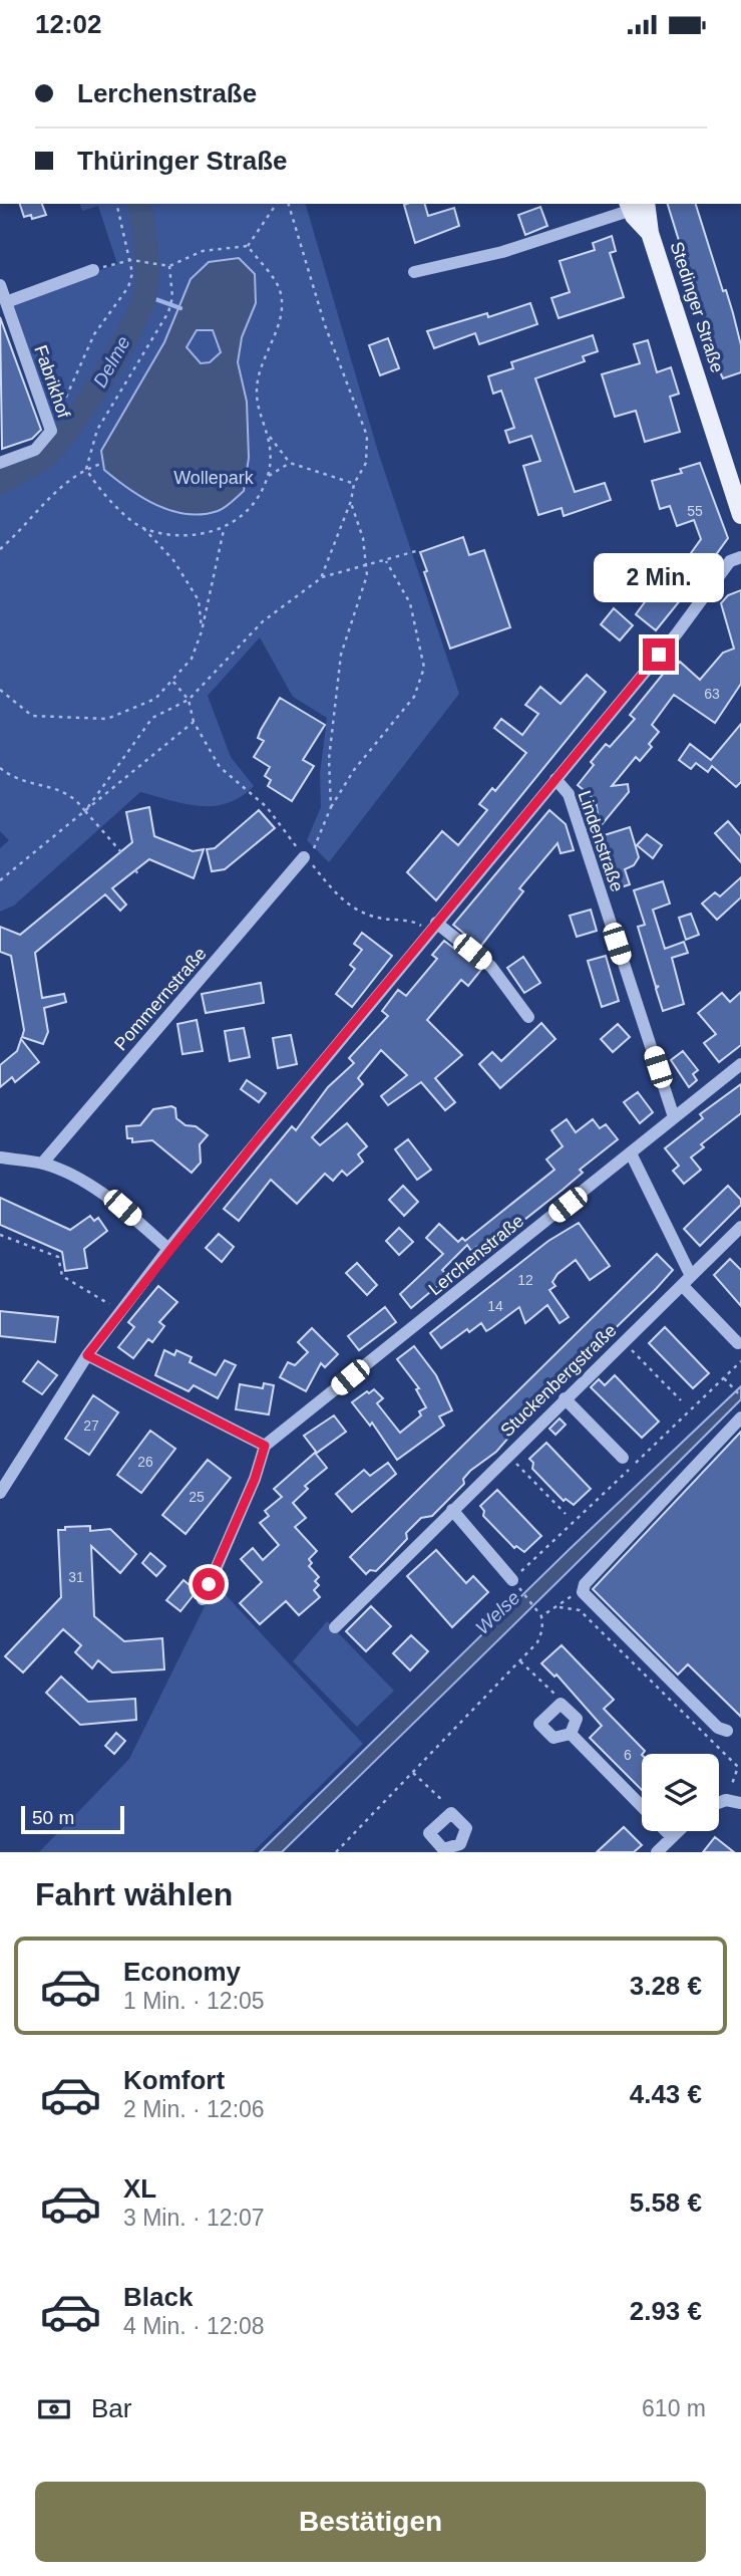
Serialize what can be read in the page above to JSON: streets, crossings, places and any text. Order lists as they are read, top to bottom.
{
  "streets": {
    "main road": ["Stedinger Straße"],
    "street": [
      "Fabrikhof",
      "Lindenstraße",
      "Pommernstraße",
      "Lerchenstraße",
      "Stuckenbergstraße"
    ]
  },
  "crossings": [
    ["Lindenstraße", "Lerchenstraße"]
  ],
  "water": ["Delme", "Welse"],
  "parks": ["Wollepark"],
  "house_numbers": [
    "55",
    "63",
    "12",
    "14",
    "27",
    "26",
    "25",
    "31",
    "6"
  ],
  "scale_bar": "50 m",
  "page": {
    "status": "12:02",
    "banner": ["Lerchenstraße", "Thüringer Straße"],
    "bubble": "2 Min.",
    "scale": "50 m",
    "heading": "Fahrt wählen",
    "list": [
      {
        "name": "Economy",
        "note": "1 Min. · 12:05",
        "value": "3.28 €"
      },
      {
        "name": "Komfort",
        "note": "2 Min. · 12:06",
        "value": "4.43 €"
      },
      {
        "name": "XL",
        "note": "3 Min. · 12:07",
        "value": "5.58 €"
      },
      {
        "name": "Black",
        "note": "4 Min. · 12:08",
        "value": "2.93 €"
      }
    ],
    "pay": ["Bar", "610 m"],
    "buttons": "Bestätigen"
  }
}
